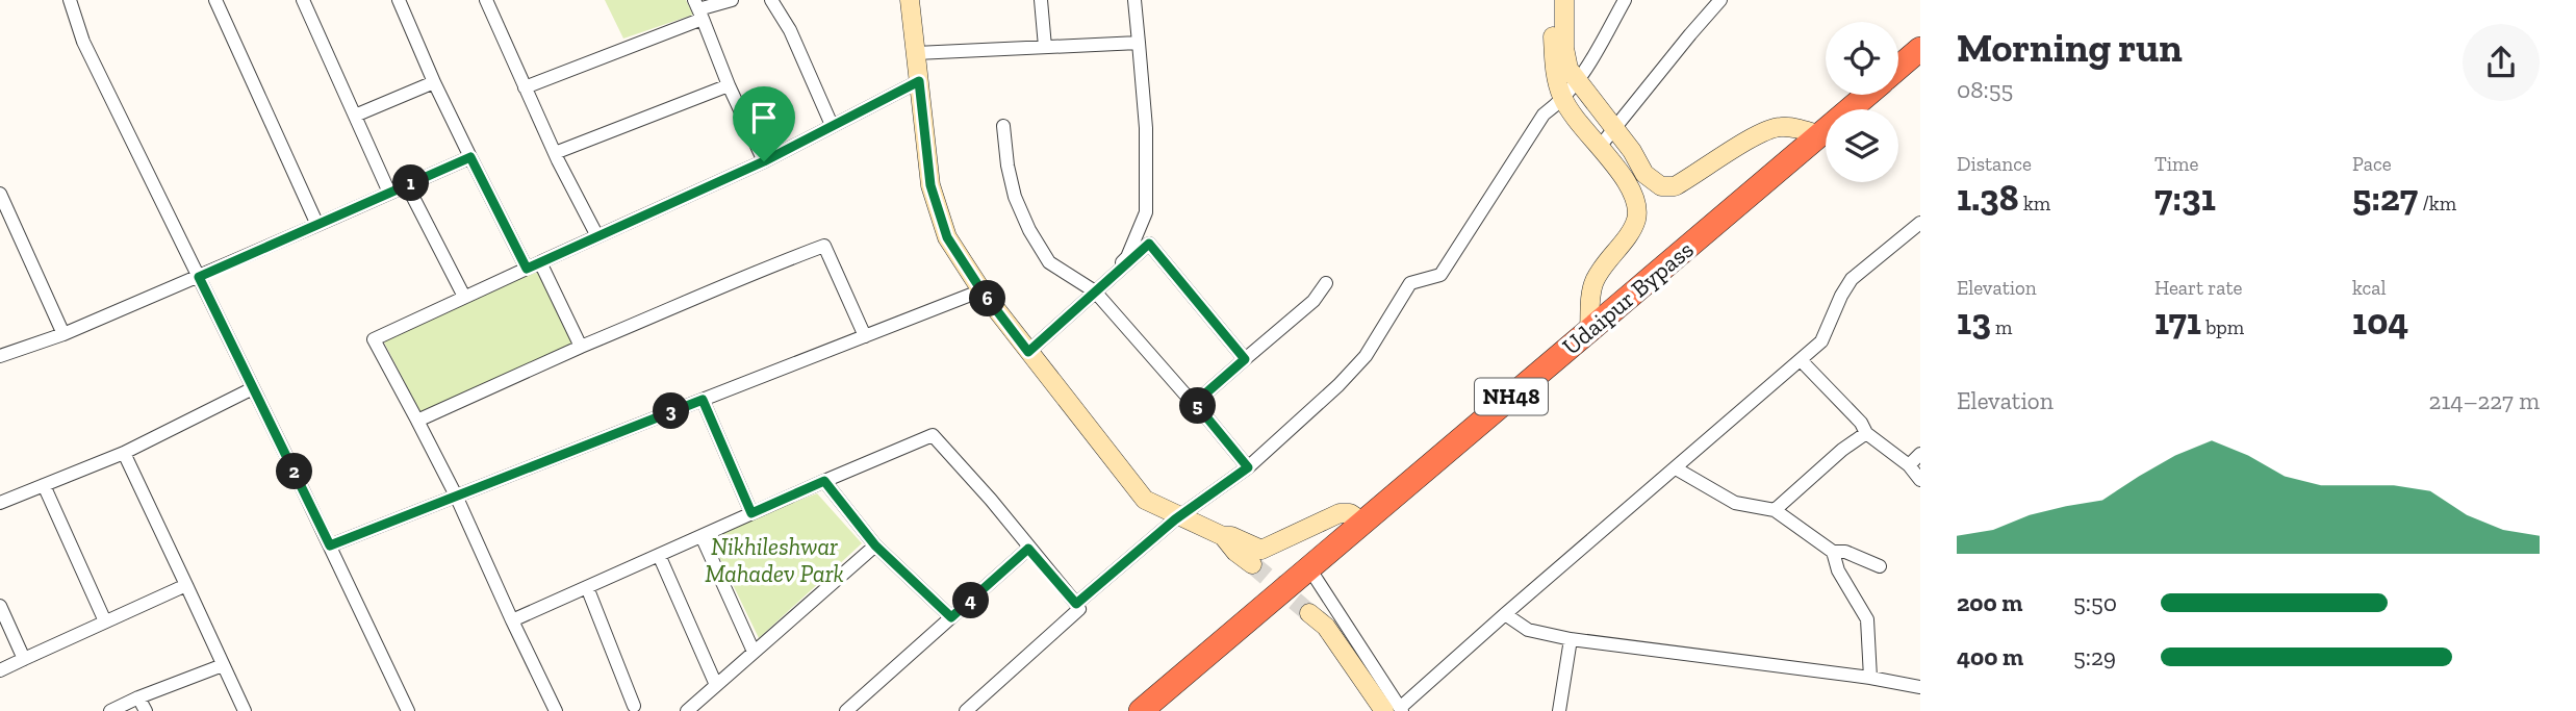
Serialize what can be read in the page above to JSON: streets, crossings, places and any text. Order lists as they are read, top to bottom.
{
  "streets": {
    "highway": ["Udaipur Bypass", "NH48"]
  },
  "parks": ["Nikhileshwar Mahadev Park"],
  "page": {
    "heading": ["Morning run", "08:55"],
    "stats": [
      ["Distance", "1.38 km"],
      ["Time", "7:31"],
      ["Pace", "5:27 /km"],
      ["Elevation", "13 m"],
      ["Heart rate", "171 bpm"],
      ["kcal", "104"]
    ],
    "pins": [
      "1",
      "6",
      "5",
      "3",
      "2",
      "4"
    ],
    "chart": ["Elevation", "214–227 m"],
    "list": [
      {
        "name": "200 m",
        "note": "5:50"
      },
      {
        "name": "400 m",
        "note": "5:29"
      }
    ]
  }
}
